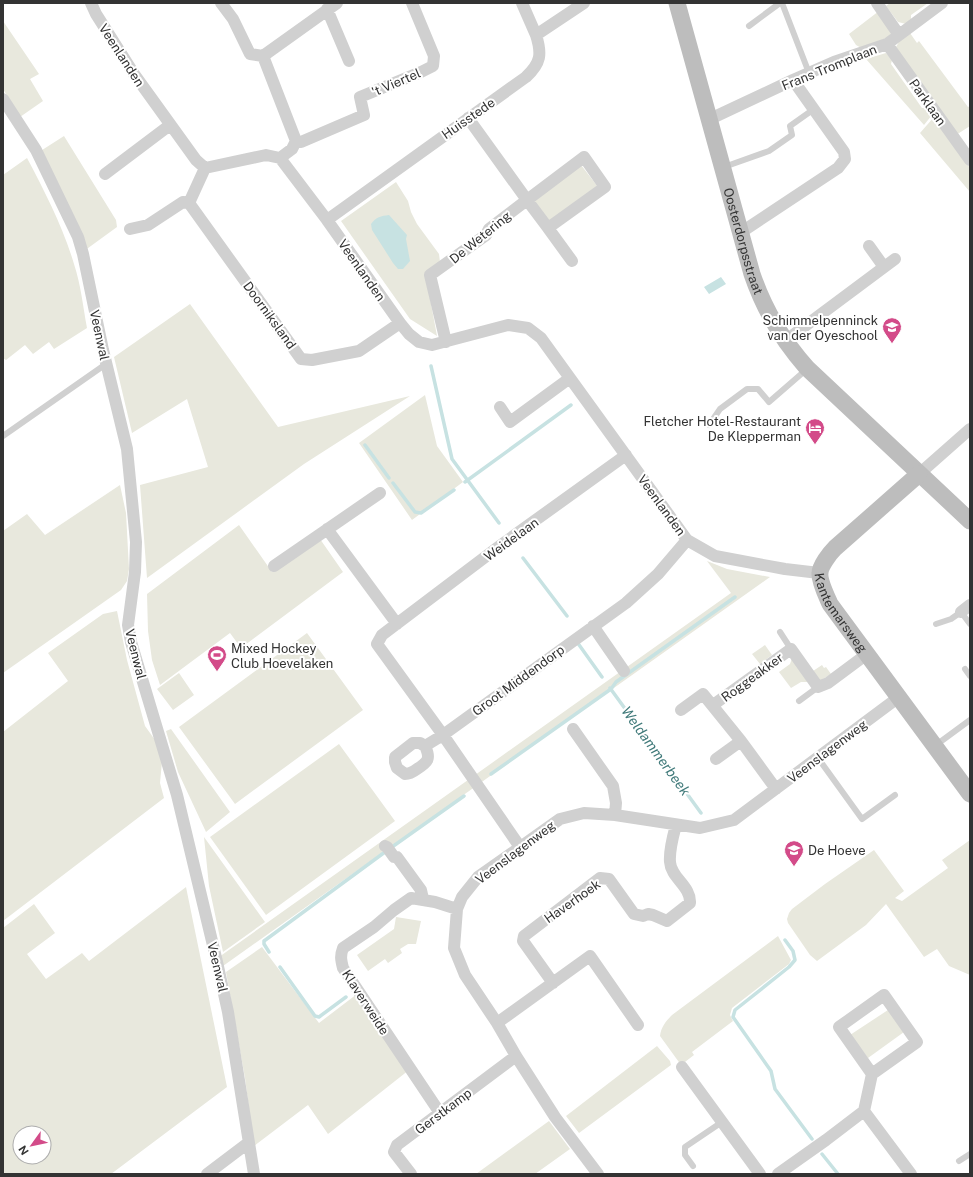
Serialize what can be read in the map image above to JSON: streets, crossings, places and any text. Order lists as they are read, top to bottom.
{
  "streets": {
    "street": [
      "Veenlanden",
      "Frans Tromplaan",
      "'t Viertel",
      "Parklaan",
      "Huisstede",
      "De Wetering",
      "Oosterdorpsstraat",
      "Doorniksland",
      "Veenwal",
      "Weidelaan",
      "Kantemarsweg",
      "Roggeakker",
      "Groot Middendorp",
      "Veenslagenweg",
      "Haverhoek",
      "Klaverweide",
      "Gerstkamp"
    ]
  },
  "crossings": [
    ["Veenlanden", "Huisstede"],
    ["Veenlanden", "De Wetering"],
    ["Veenlanden", "Doorniksland"],
    ["Veenlanden", "Weidelaan"],
    ["Veenlanden", "Kantemarsweg"],
    ["Veenlanden", "Groot Middendorp"],
    ["Frans Tromplaan", "Parklaan"],
    ["Frans Tromplaan", "Oosterdorpsstraat"],
    ["Oosterdorpsstraat", "Kantemarsweg"],
    ["Weidelaan", "Groot Middendorp"],
    ["Weidelaan", "Veenslagenweg"],
    ["Kantemarsweg", "Veenslagenweg"],
    ["Roggeakker", "Veenslagenweg"],
    ["Veenslagenweg", "Haverhoek"],
    ["Veenslagenweg", "Klaverweide"],
    ["Veenslagenweg", "Gerstkamp"],
    ["Klaverweide", "Gerstkamp"]
  ],
  "water": ["Weldammerbeek"],
  "places": {
    "school or university": ["Schimmelpenninck van der Oyeschool", "De Hoeve"],
    "hotel": ["Fletcher Hotel-Restaurant De Klepperman"],
    "sports": ["Mixed Hockey Club Hoevelaken"]
  },
  "north": "bottom left"
}
